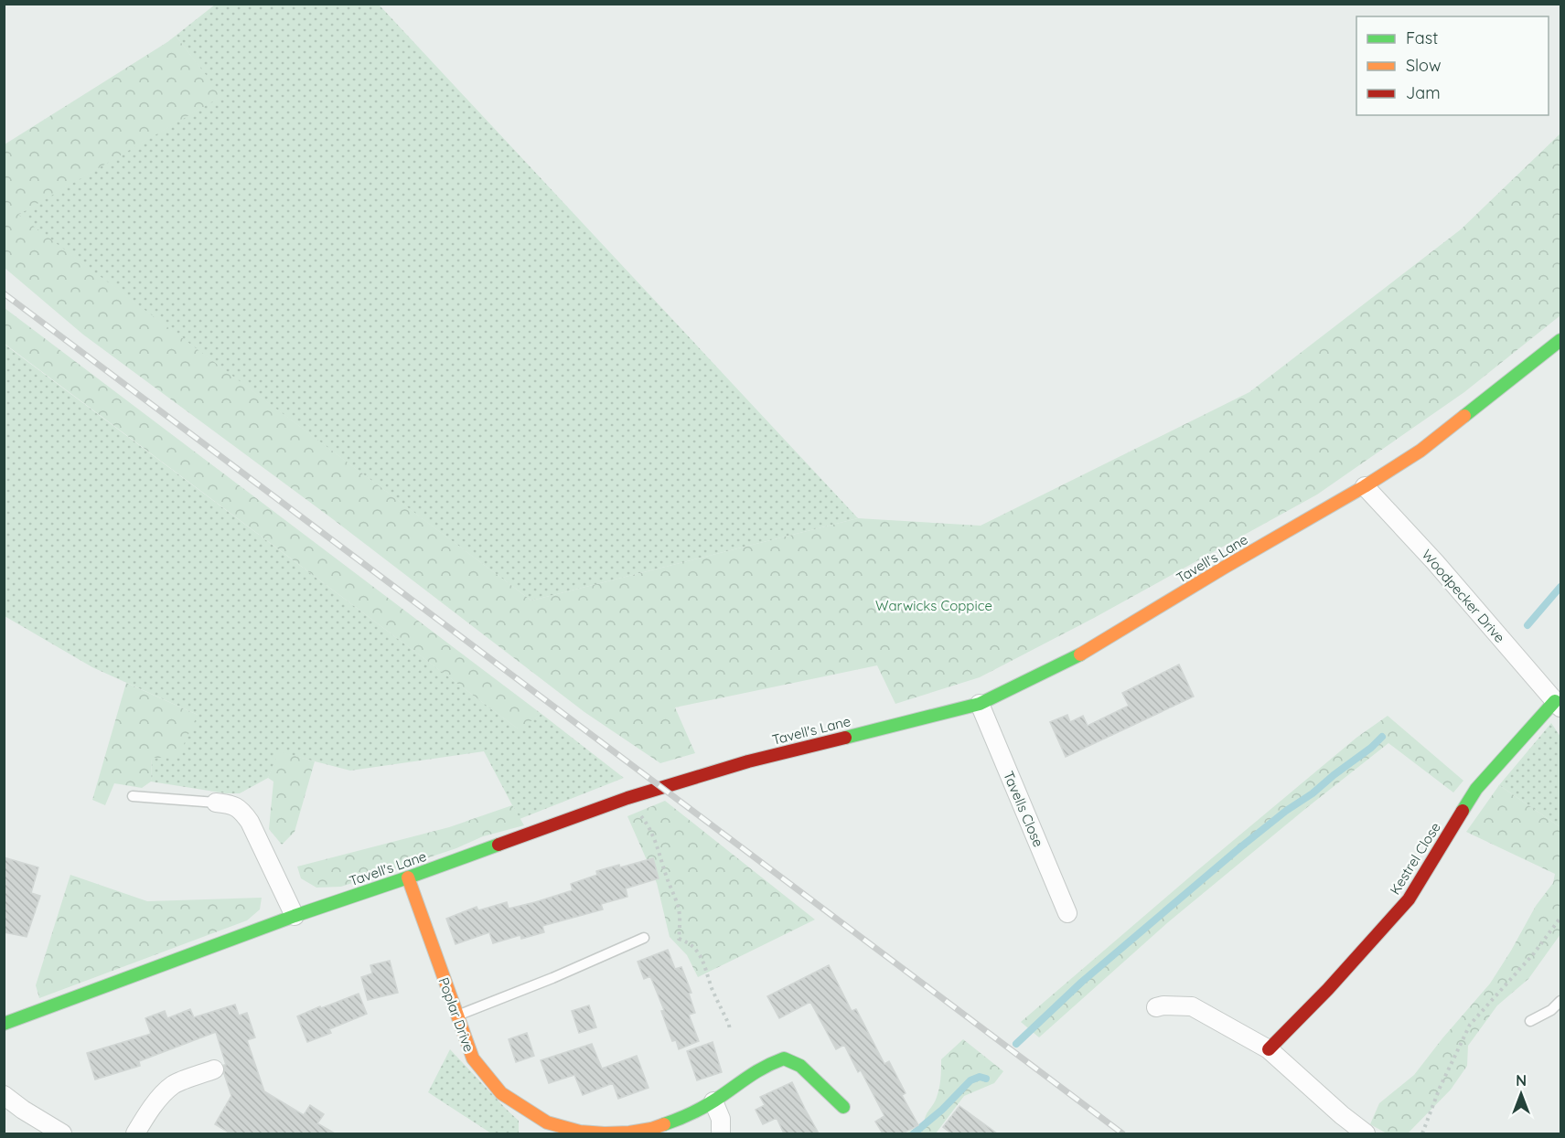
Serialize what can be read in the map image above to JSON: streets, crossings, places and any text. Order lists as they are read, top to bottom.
{
  "streets": {
    "street": [
      "Tavell's Lane",
      "Woodpecker Drive",
      "Tavells Close",
      "Kestrel Close",
      "Poplar Drive"
    ]
  },
  "crossings": [
    ["Tavell's Lane", "Woodpecker Drive"],
    ["Tavell's Lane", "Tavells Close"],
    ["Tavell's Lane", "Poplar Drive"],
    ["Woodpecker Drive", "Kestrel Close"]
  ],
  "parks": ["Warwicks Coppice"],
  "legend": ["Fast", "Slow", "Jam"],
  "north": "top"
}
